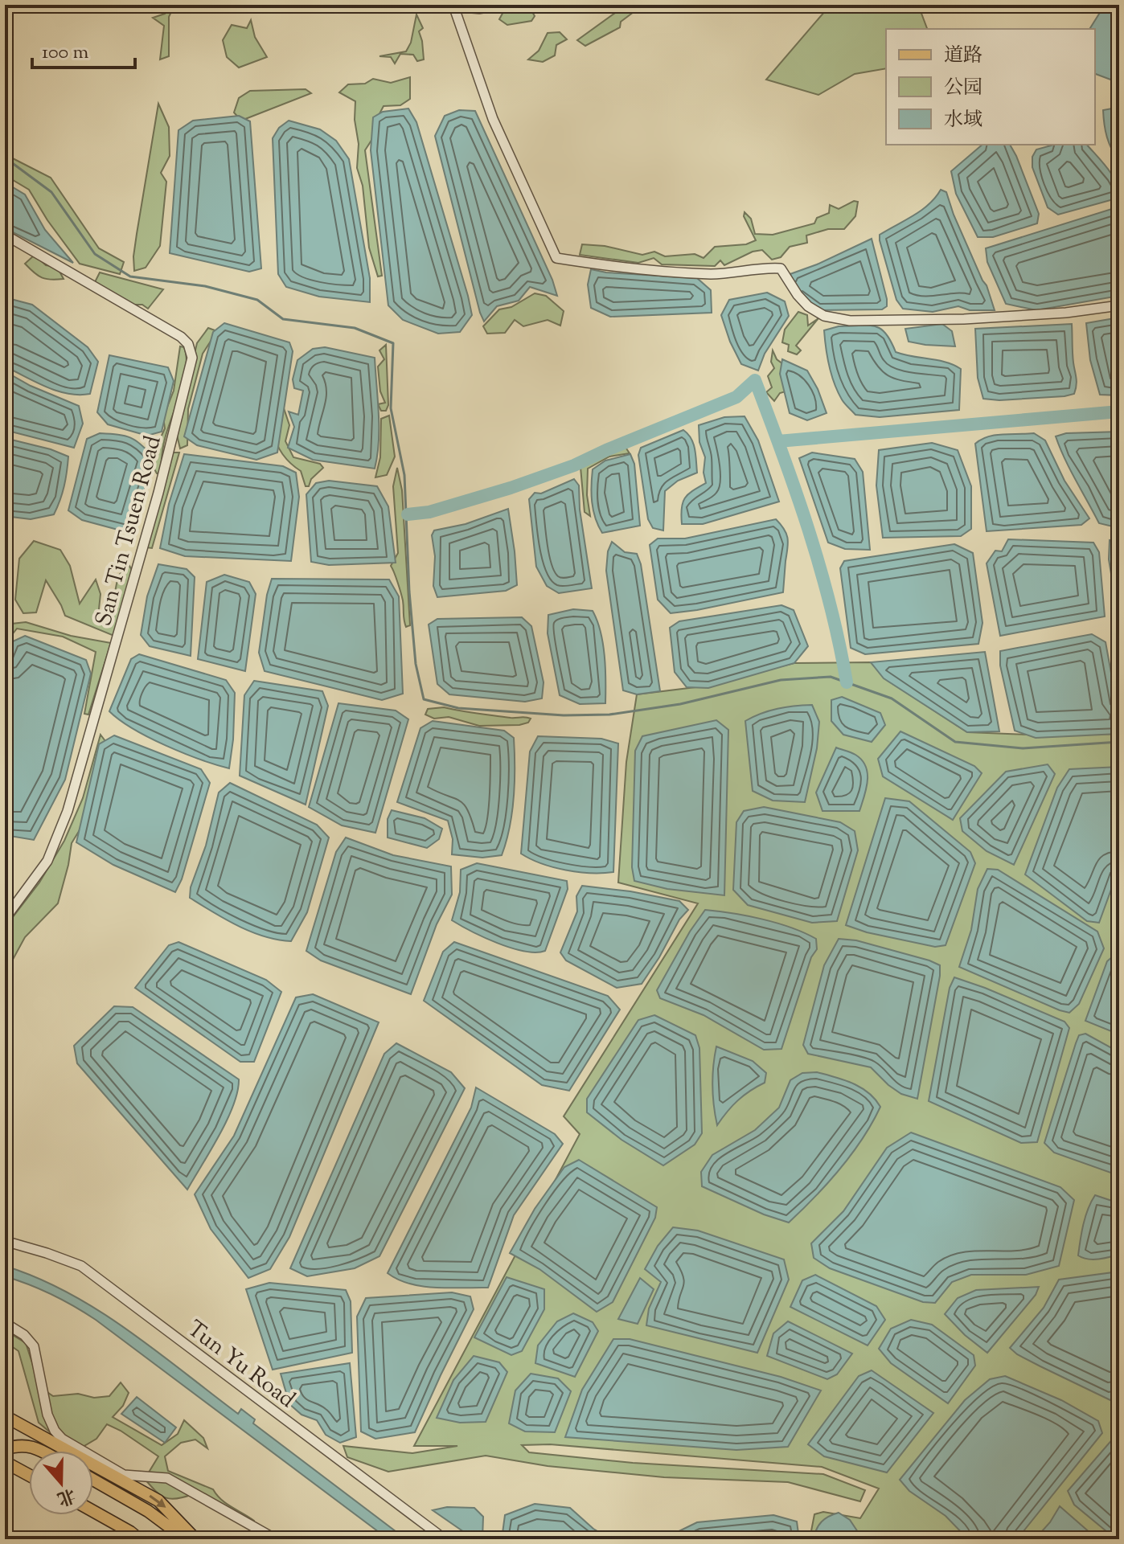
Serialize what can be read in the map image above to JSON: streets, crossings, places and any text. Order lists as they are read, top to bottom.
{
  "streets": {
    "street": ["San Tin Tsuen Road", "Tun Yu Road"]
  },
  "legend": ["道路", "公园", "水域"],
  "scale_bar": "100 m",
  "north": "bottom"
}
